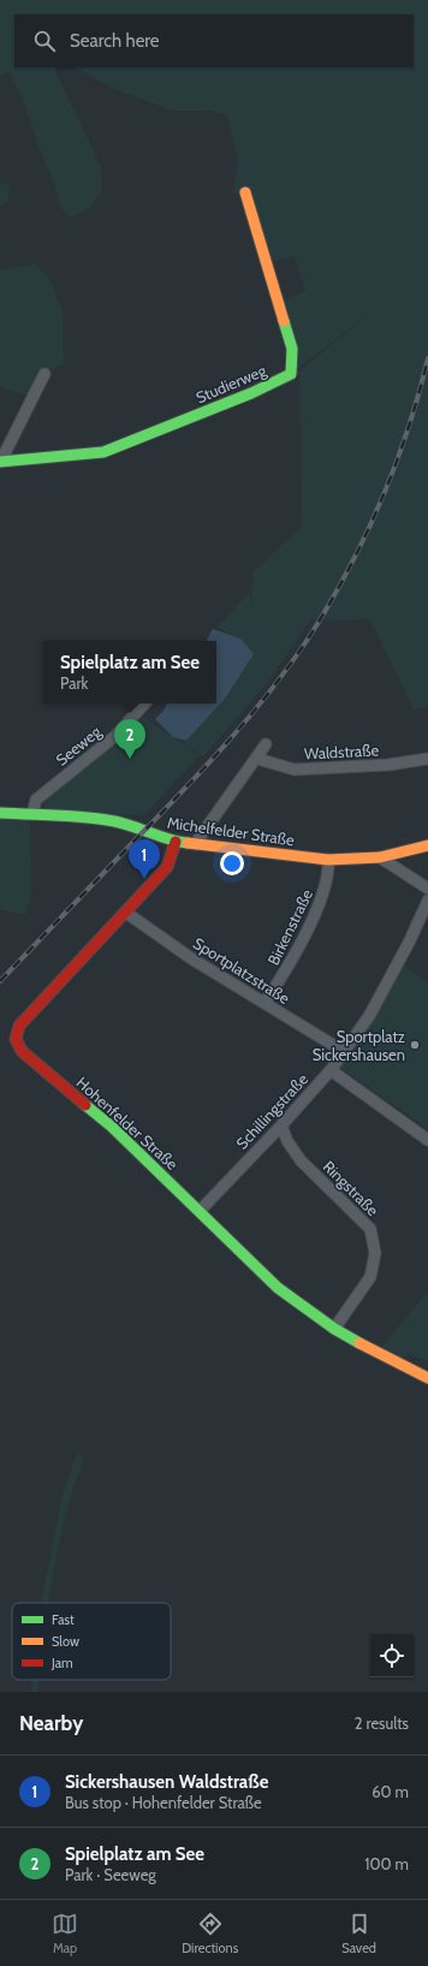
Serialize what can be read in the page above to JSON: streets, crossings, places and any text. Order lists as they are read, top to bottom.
{
  "streets": {
    "street": [
      "Studierweg",
      "Seeweg",
      "Waldstraße",
      "Michelfelder Straße",
      "Birkenstraße",
      "Sportplatzstraße",
      "Schillingstraße",
      "Hohenfelder Straße",
      "Ringstraße"
    ]
  },
  "crossings": [
    ["Seeweg", "Michelfelder Straße"],
    ["Michelfelder Straße", "Birkenstraße"],
    ["Michelfelder Straße", "Hohenfelder Straße"],
    ["Birkenstraße", "Sportplatzstraße"],
    ["Sportplatzstraße", "Schillingstraße"],
    ["Sportplatzstraße", "Hohenfelder Straße"],
    ["Schillingstraße", "Hohenfelder Straße"],
    ["Schillingstraße", "Ringstraße"],
    ["Hohenfelder Straße", "Ringstraße"]
  ],
  "places": ["Sportplatz Sickershausen"],
  "legend": ["Fast", "Slow", "Jam"],
  "page": {
    "search": "Search here",
    "popup": ["Spielplatz am See", "Park"],
    "pins": ["2", "1"],
    "heading": ["Nearby", "2 results"],
    "list": [
      {
        "mark": "1",
        "name": "Sickershausen Waldstraße",
        "note": "Bus stop · Hohenfelder Straße",
        "value": "60 m"
      },
      {
        "mark": "2",
        "name": "Spielplatz am See",
        "note": "Park · Seeweg",
        "value": "100 m"
      }
    ],
    "nav": ["Map", "Directions", "Saved"]
  }
}
